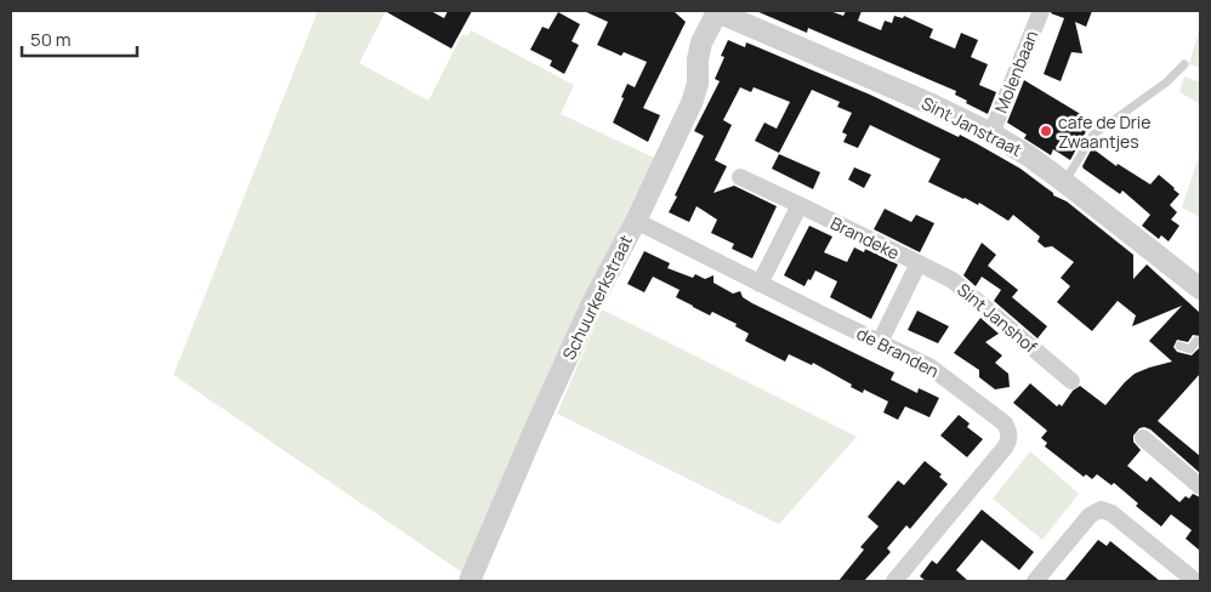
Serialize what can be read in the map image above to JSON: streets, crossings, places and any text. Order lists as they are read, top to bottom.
{
  "streets": {
    "street": [
      "Molenbaan",
      "Sint Janstraat",
      "Brandeke",
      "Schuurkerkstraat",
      "Sint Janshof",
      "de Branden"
    ]
  },
  "crossings": [
    ["Molenbaan", "Sint Janstraat"],
    ["Sint Janstraat", "Schuurkerkstraat"],
    ["Brandeke", "Sint Janshof"],
    ["Brandeke", "de Branden"],
    ["Schuurkerkstraat", "de Branden"]
  ],
  "places": ["cafe de Drie Zwaantjes"],
  "scale_bar": "50 m"
}
